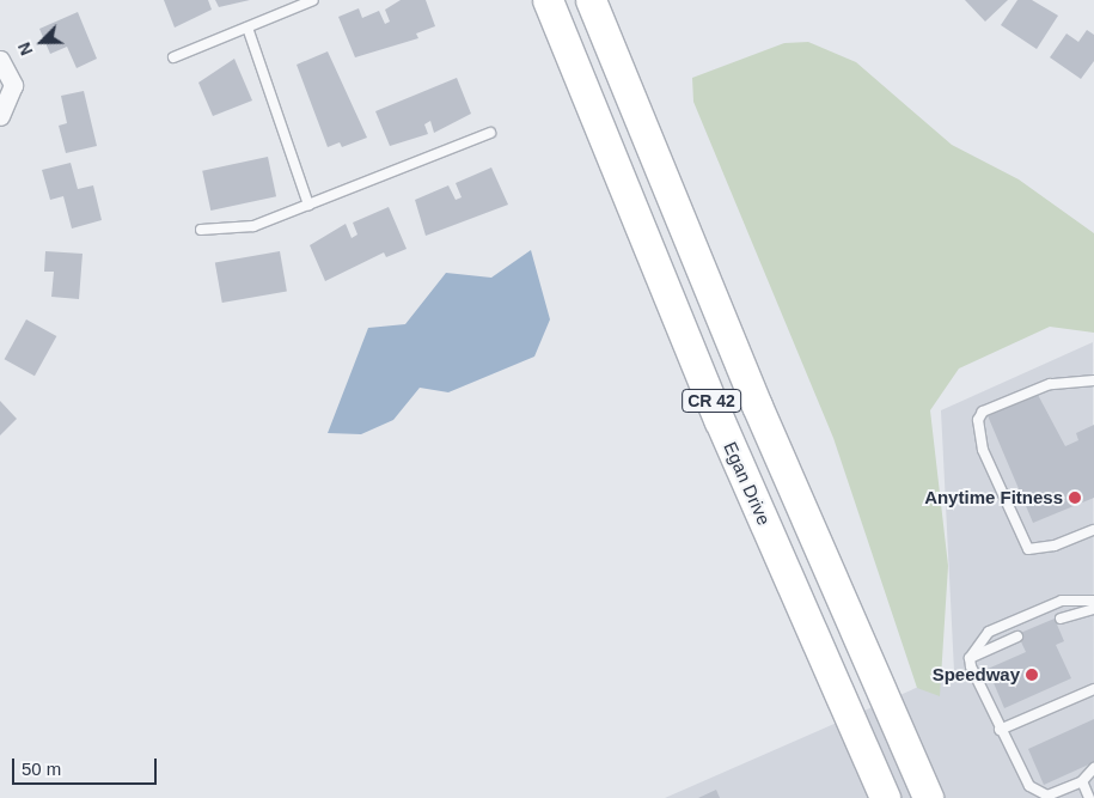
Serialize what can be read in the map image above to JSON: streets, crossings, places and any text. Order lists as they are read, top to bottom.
{
  "streets": {
    "highway": ["CR 42", "Egan Drive"]
  },
  "places": ["Anytime Fitness", "Speedway"],
  "scale_bar": "50 m",
  "north": "bottom left"
}
